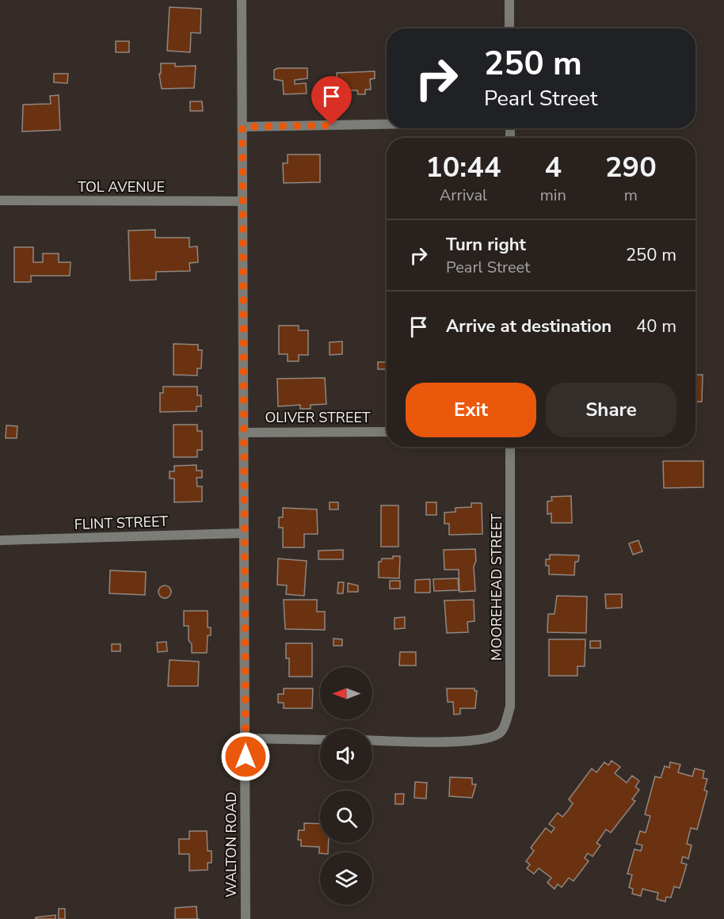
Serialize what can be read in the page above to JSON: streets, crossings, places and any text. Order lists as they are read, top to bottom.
{
  "streets": {
    "street": [
      "TOL AVENUE",
      "OLIVER STREET",
      "FLINT STREET",
      "MOOREHEAD STREET",
      "WALTON ROAD"
    ]
  },
  "crossings": [
    ["TOL AVENUE", "WALTON ROAD"],
    ["OLIVER STREET", "WALTON ROAD"],
    ["FLINT STREET", "WALTON ROAD"]
  ],
  "north": "left",
  "page": {
    "turn": ["250 m", "Pearl Street"],
    "eta": [
      "10:44",
      "Arrival",
      "4",
      "min",
      "290",
      "m"
    ],
    "list": [
      {
        "name": "Turn right",
        "note": "Pearl Street",
        "value": "250 m"
      },
      {
        "name": "Arrive at destination",
        "value": "40 m"
      }
    ],
    "buttons": ["Exit", "Share"]
  }
}
